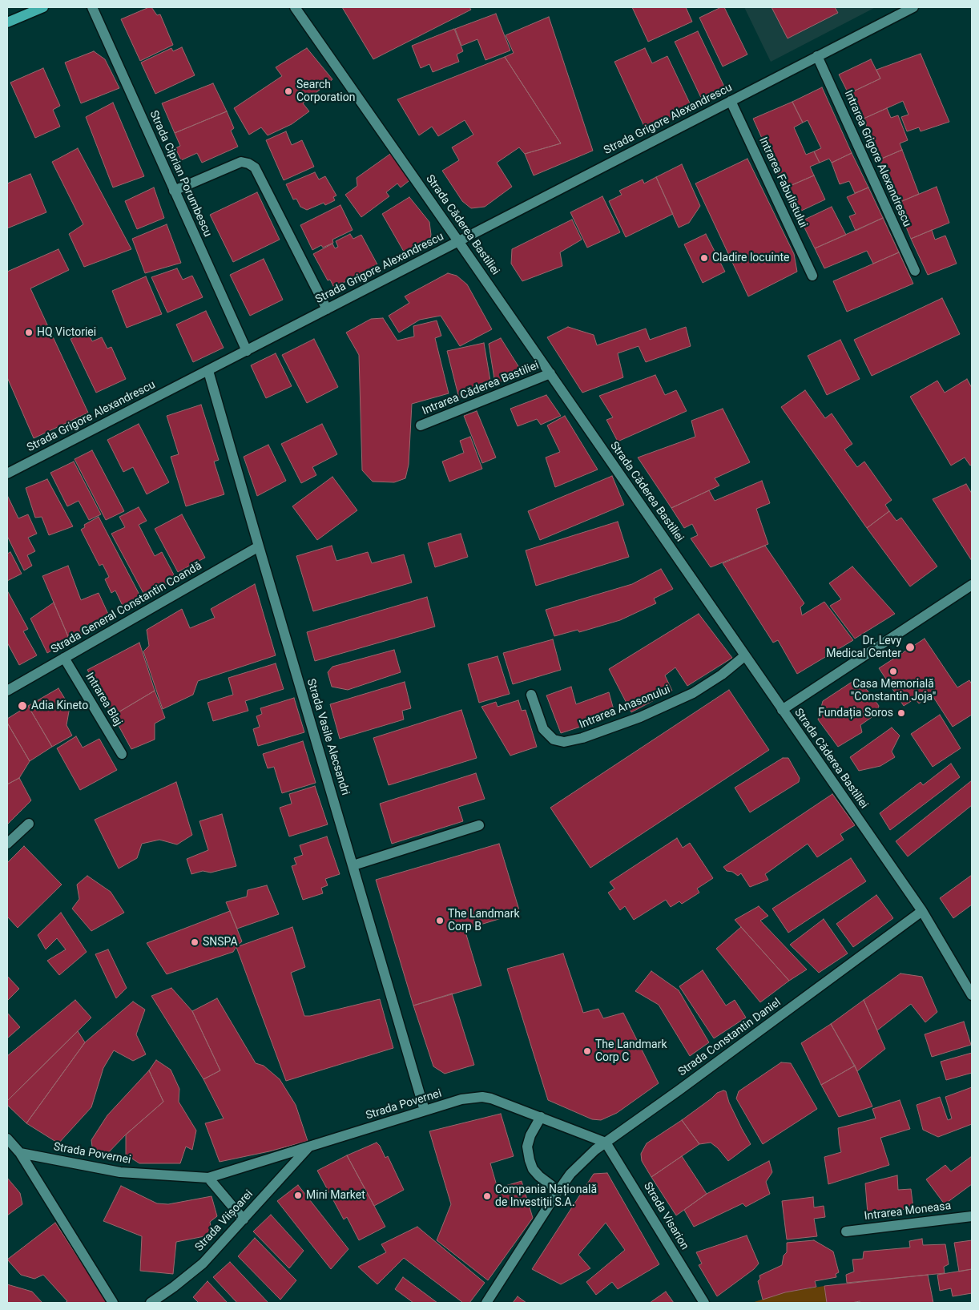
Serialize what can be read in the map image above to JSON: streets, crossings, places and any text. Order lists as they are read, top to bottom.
{
  "streets": {
    "street": [
      "Strada Grigore Alexandrescu",
      "Intrarea Grigore Alexandrescu",
      "Strada Ciprian Porumbescu",
      "Intrarea Fabulistului",
      "Strada Căderea Bastiliei",
      "Intrarea Căderea Bastiliei",
      "Strada General Constantin Coandă",
      "Intrarea Blaj",
      "Intrarea Anasonului",
      "Strada Vasile Alecsandri",
      "Strada Constantin Daniel",
      "Strada Povernei",
      "Intrarea Moneasa",
      "Strada Visarion",
      "Strada Viișoarei"
    ]
  },
  "crossings": [
    ["Strada Grigore Alexandrescu", "Intrarea Grigore Alexandrescu"],
    ["Strada Grigore Alexandrescu", "Strada Ciprian Porumbescu"],
    ["Strada Grigore Alexandrescu", "Intrarea Fabulistului"],
    ["Strada Grigore Alexandrescu", "Strada Căderea Bastiliei"],
    ["Strada Grigore Alexandrescu", "Strada Vasile Alecsandri"],
    ["Strada Căderea Bastiliei", "Intrarea Căderea Bastiliei"],
    ["Strada Căderea Bastiliei", "Intrarea Anasonului"],
    ["Strada Căderea Bastiliei", "Strada Constantin Daniel"],
    ["Strada General Constantin Coandă", "Intrarea Blaj"],
    ["Strada General Constantin Coandă", "Strada Vasile Alecsandri"],
    ["Strada Vasile Alecsandri", "Strada Povernei"],
    ["Strada Constantin Daniel", "Strada Povernei"],
    ["Strada Constantin Daniel", "Strada Visarion"],
    ["Strada Povernei", "Strada Visarion"],
    ["Strada Povernei", "Strada Viișoarei"]
  ],
  "places": [
    "Search Corporation",
    "Cladire locuinte",
    "HQ Victoriei",
    "Dr. Levy Medical Center",
    "Casa Memorială \"Constantin Joja\"",
    "Adia Kineto",
    "Fundația Soros",
    "The Landmark Corp B",
    "SNSPA",
    "The Landmark Corp C",
    "Mini Market",
    "Compania Națională de Investiții S.A."
  ]
}
